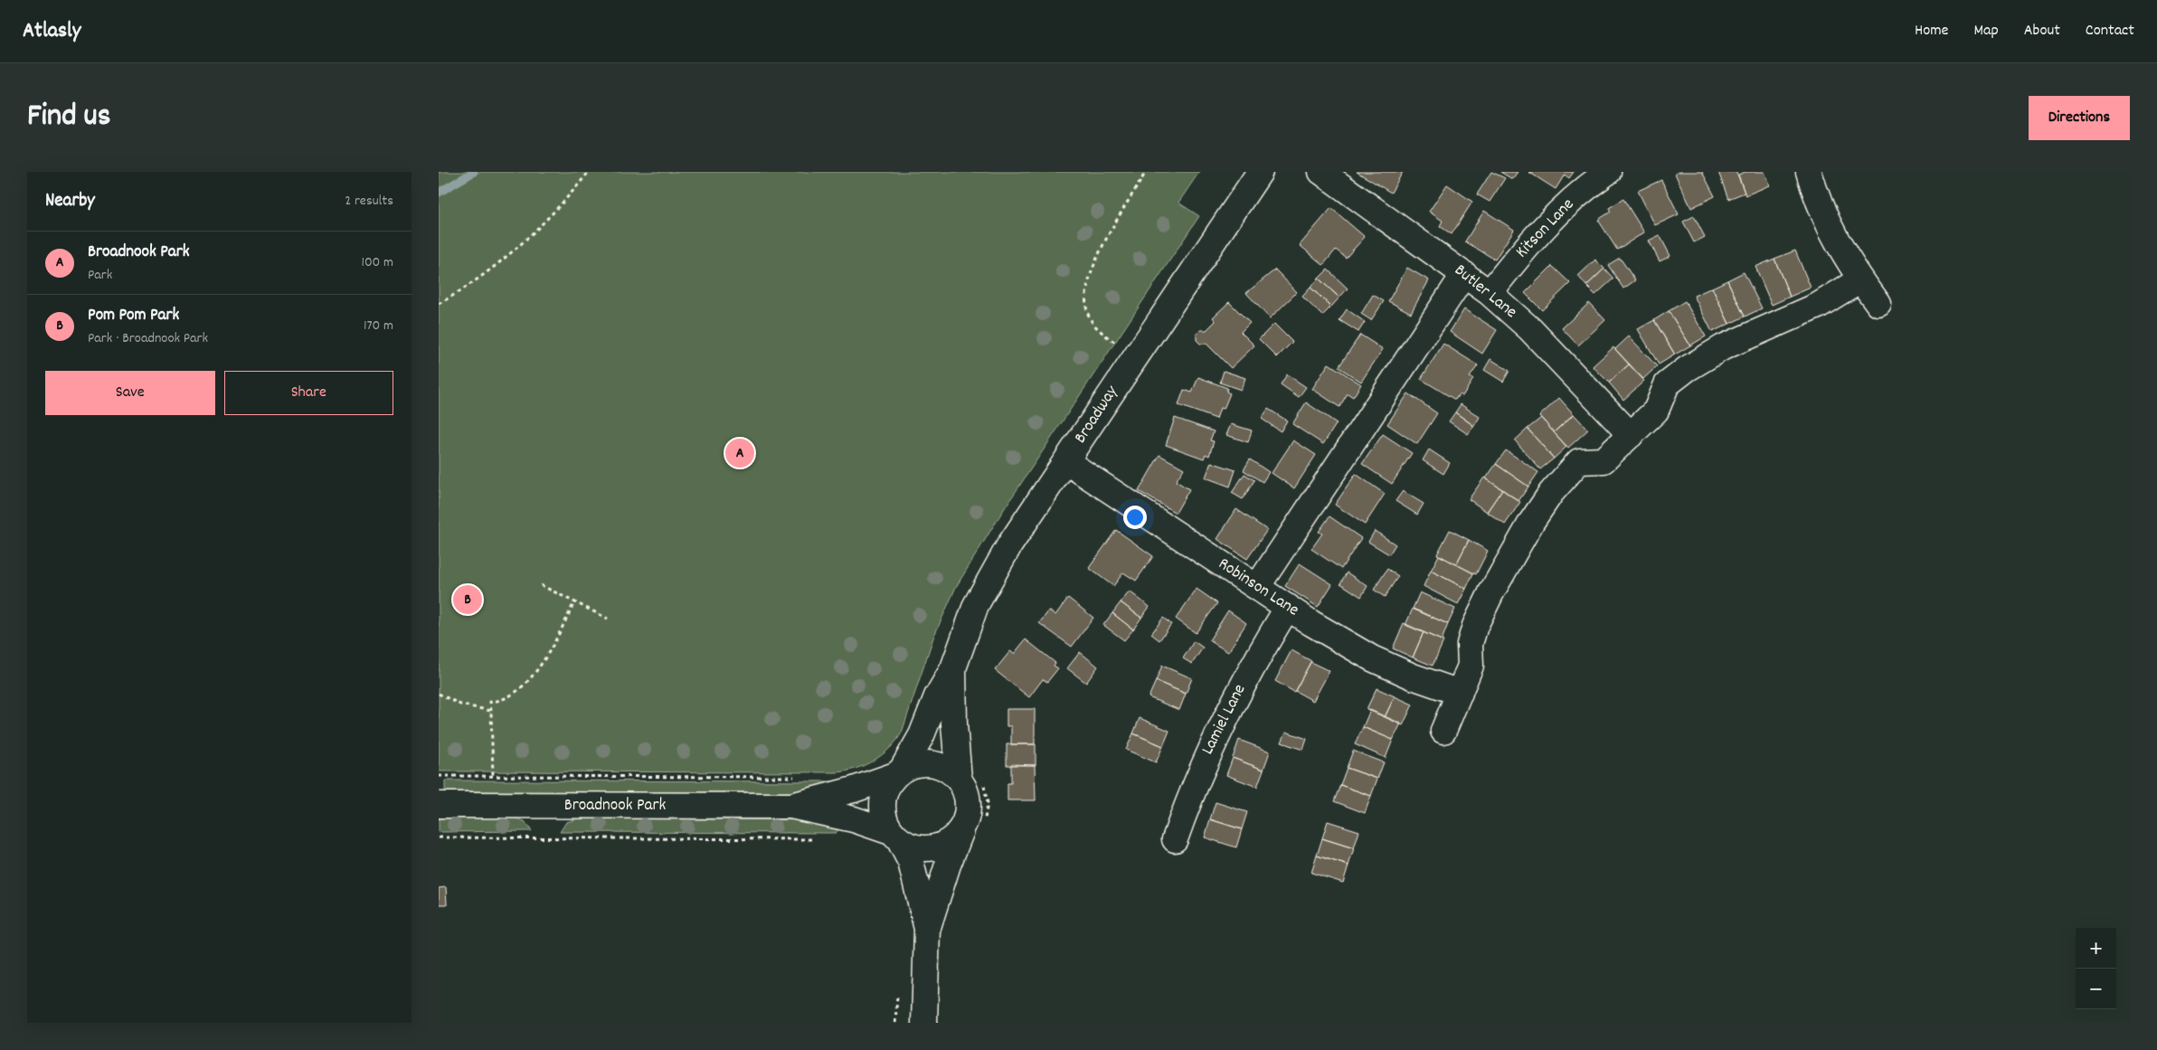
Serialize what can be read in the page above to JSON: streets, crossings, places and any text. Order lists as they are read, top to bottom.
{
  "streets": {
    "street": [
      "Kitson Lane",
      "Butler Lane",
      "Broadway",
      "Robinson Lane",
      "Lamiel Lane",
      "Broadnook Park"
    ]
  },
  "crossings": [
    ["Kitson Lane", "Butler Lane"],
    ["Broadway", "Robinson Lane"],
    ["Broadway", "Broadnook Park"],
    ["Robinson Lane", "Lamiel Lane"]
  ],
  "page": {
    "header": "Atlasly",
    "nav": [
      "Home",
      "Map",
      "About",
      "Contact"
    ],
    "title": "Find us",
    "buttons": [
      "Directions",
      ["Save", "Share"]
    ],
    "heading": ["Nearby", "2 results"],
    "list": [
      {
        "mark": "A",
        "name": "Broadnook Park",
        "note": "Park",
        "value": "100 m"
      },
      {
        "mark": "B",
        "name": "Pom Pom Park",
        "note": "Park · Broadnook Park",
        "value": "170 m"
      }
    ],
    "pins": ["A", "B"],
    "map_buttons": ["+", "−"]
  }
}
